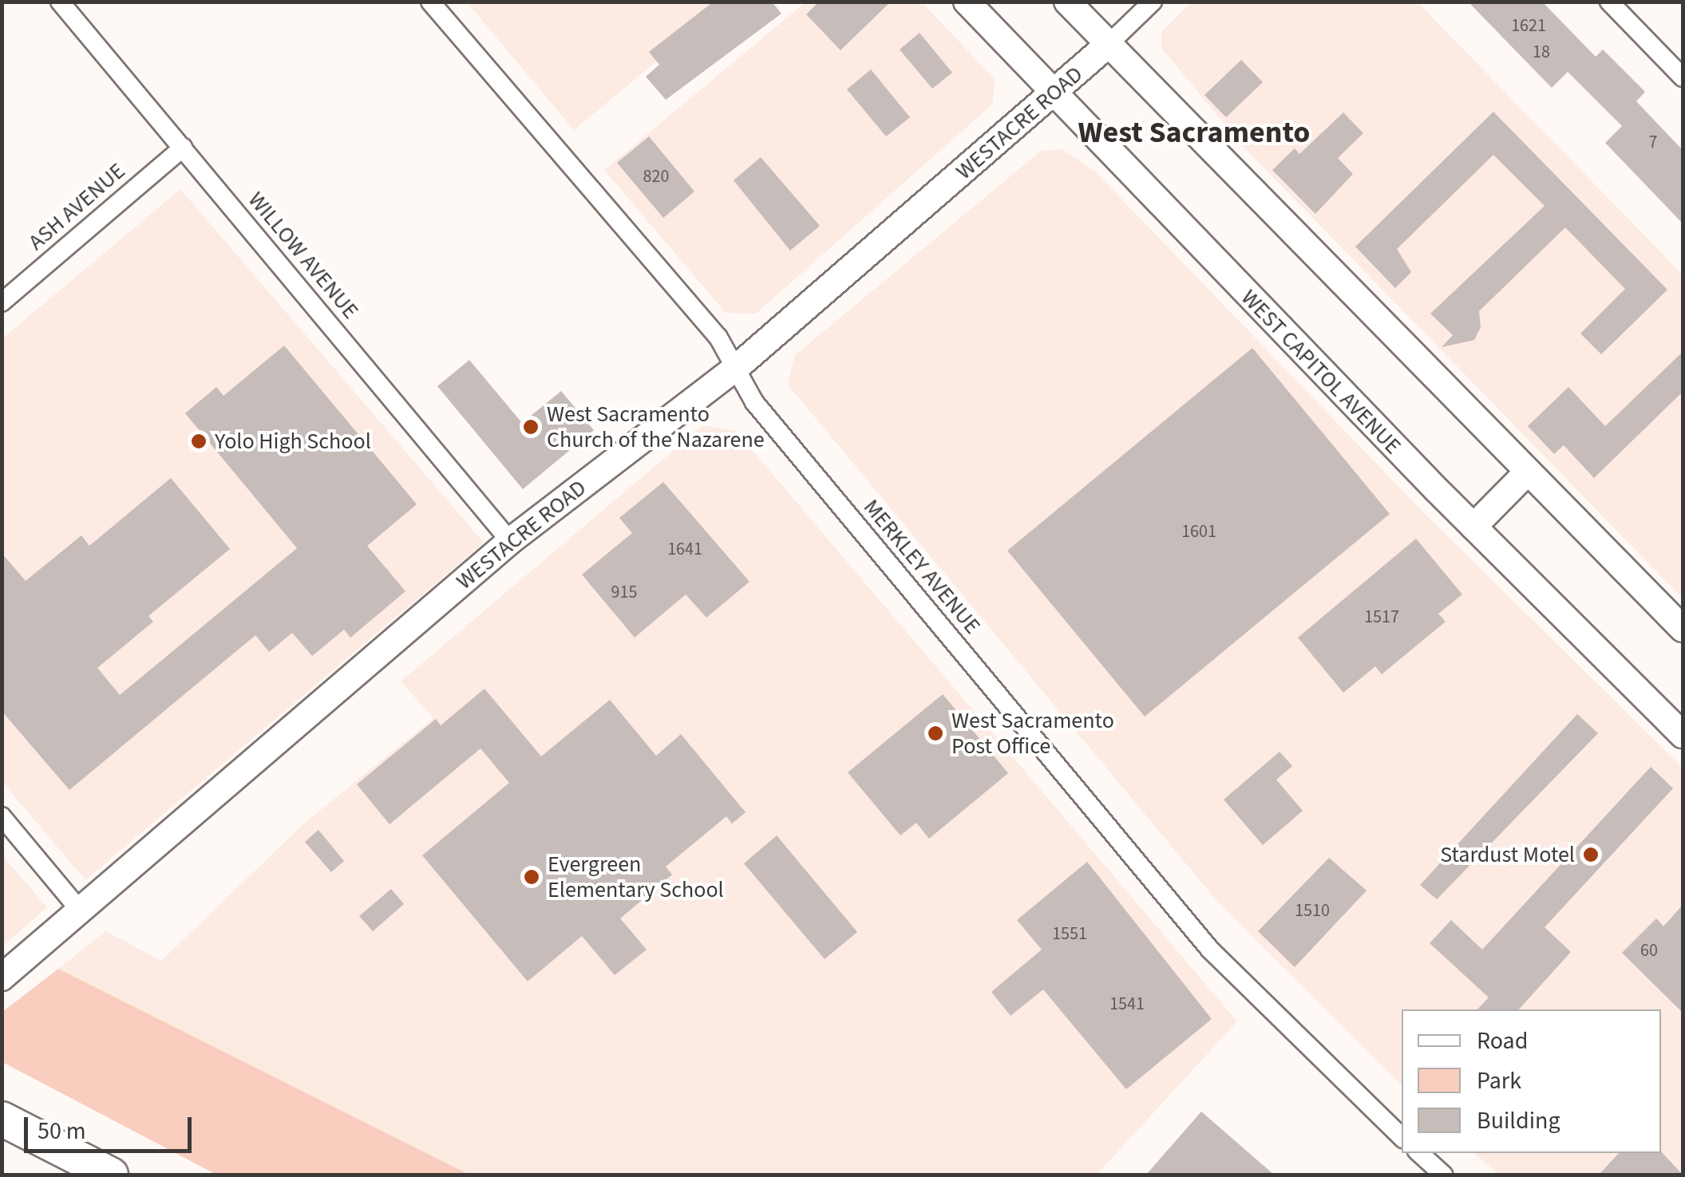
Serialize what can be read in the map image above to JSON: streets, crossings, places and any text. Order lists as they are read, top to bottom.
{
  "streets": {
    "main road": ["WESTACRE ROAD", "WEST CAPITOL AVENUE"],
    "street": ["ASH AVENUE", "WILLOW AVENUE", "MERKLEY AVENUE"]
  },
  "crossings": [
    ["WESTACRE ROAD", "WILLOW AVENUE"],
    ["WESTACRE ROAD", "WEST CAPITOL AVENUE"],
    ["WESTACRE ROAD", "MERKLEY AVENUE"],
    ["ASH AVENUE", "WILLOW AVENUE"]
  ],
  "districts": ["West Sacramento"],
  "places": [
    "West Sacramento Church of the Nazarene",
    "Yolo High School",
    "West Sacramento Post Office",
    "Stardust Motel",
    "Evergreen Elementary School"
  ],
  "house_numbers": [
    "1621",
    "18",
    "7",
    "820",
    "1601",
    "1641",
    "915",
    "1517",
    "1510",
    "1551",
    "60",
    "1541"
  ],
  "legend": ["Road", "Park", "Building"],
  "scale_bar": "50 m"
}
